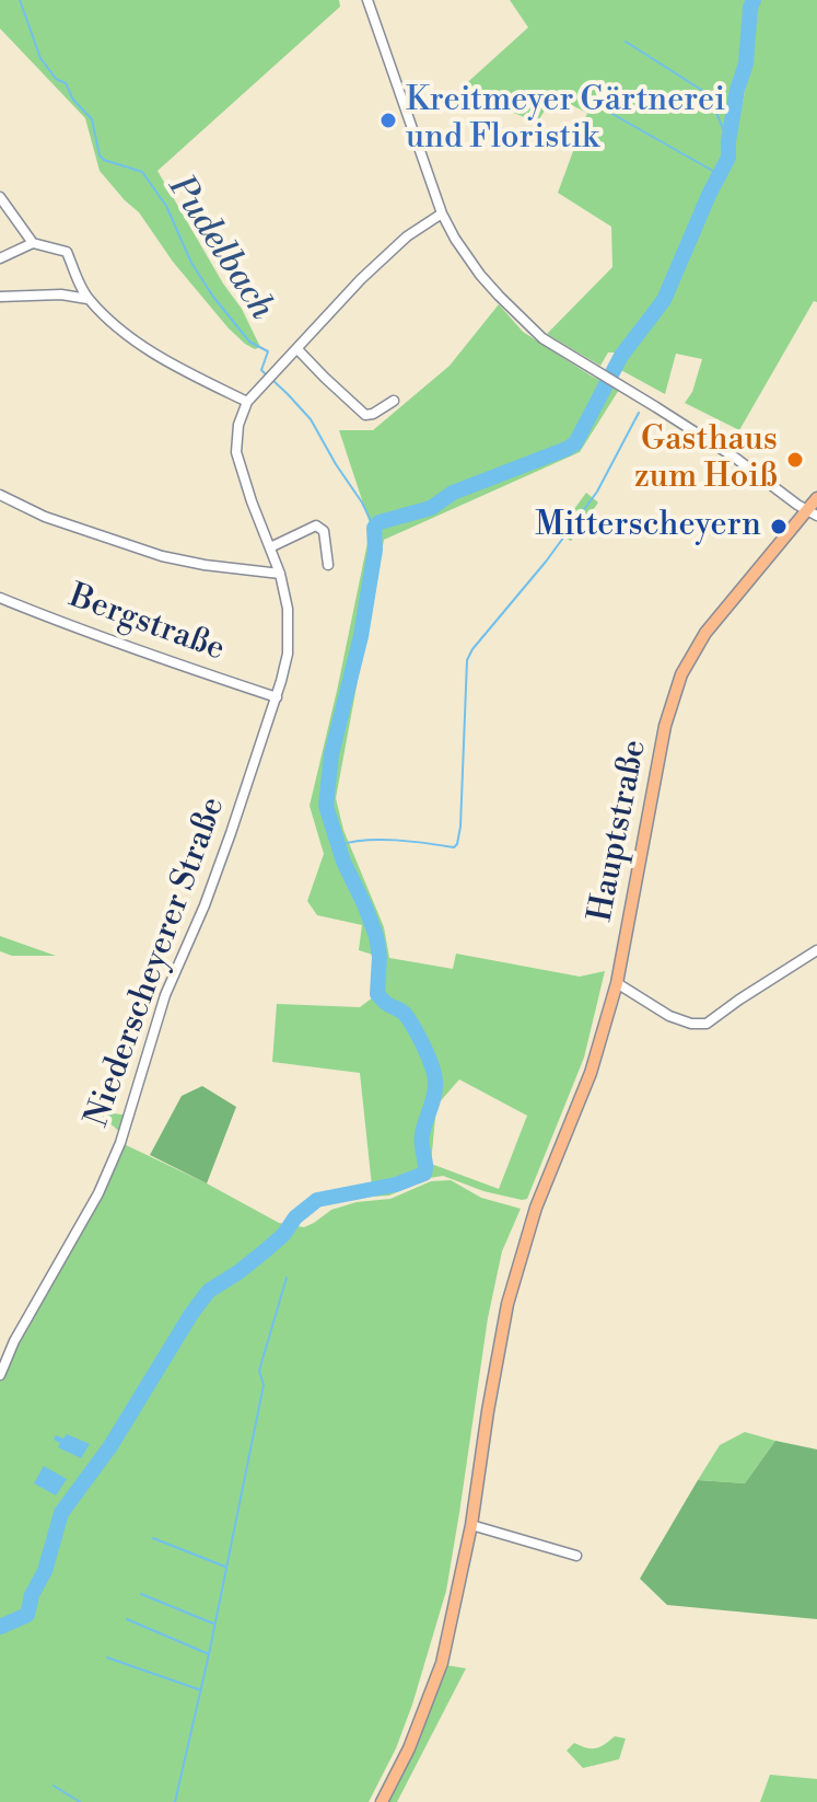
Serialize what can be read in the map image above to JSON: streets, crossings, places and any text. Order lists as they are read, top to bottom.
{
  "streets": {
    "main road": ["Hauptstraße"],
    "street": ["Bergstraße", "Niederscheyerer Straße"]
  },
  "crossings": [
    ["Bergstraße", "Niederscheyerer Straße"]
  ],
  "water": ["Pudelbach"],
  "places": ["Kreitmeyer Gärtnerei und Floristik", "Gasthaus zum Hoiß", "Mitterscheyern"]
}
